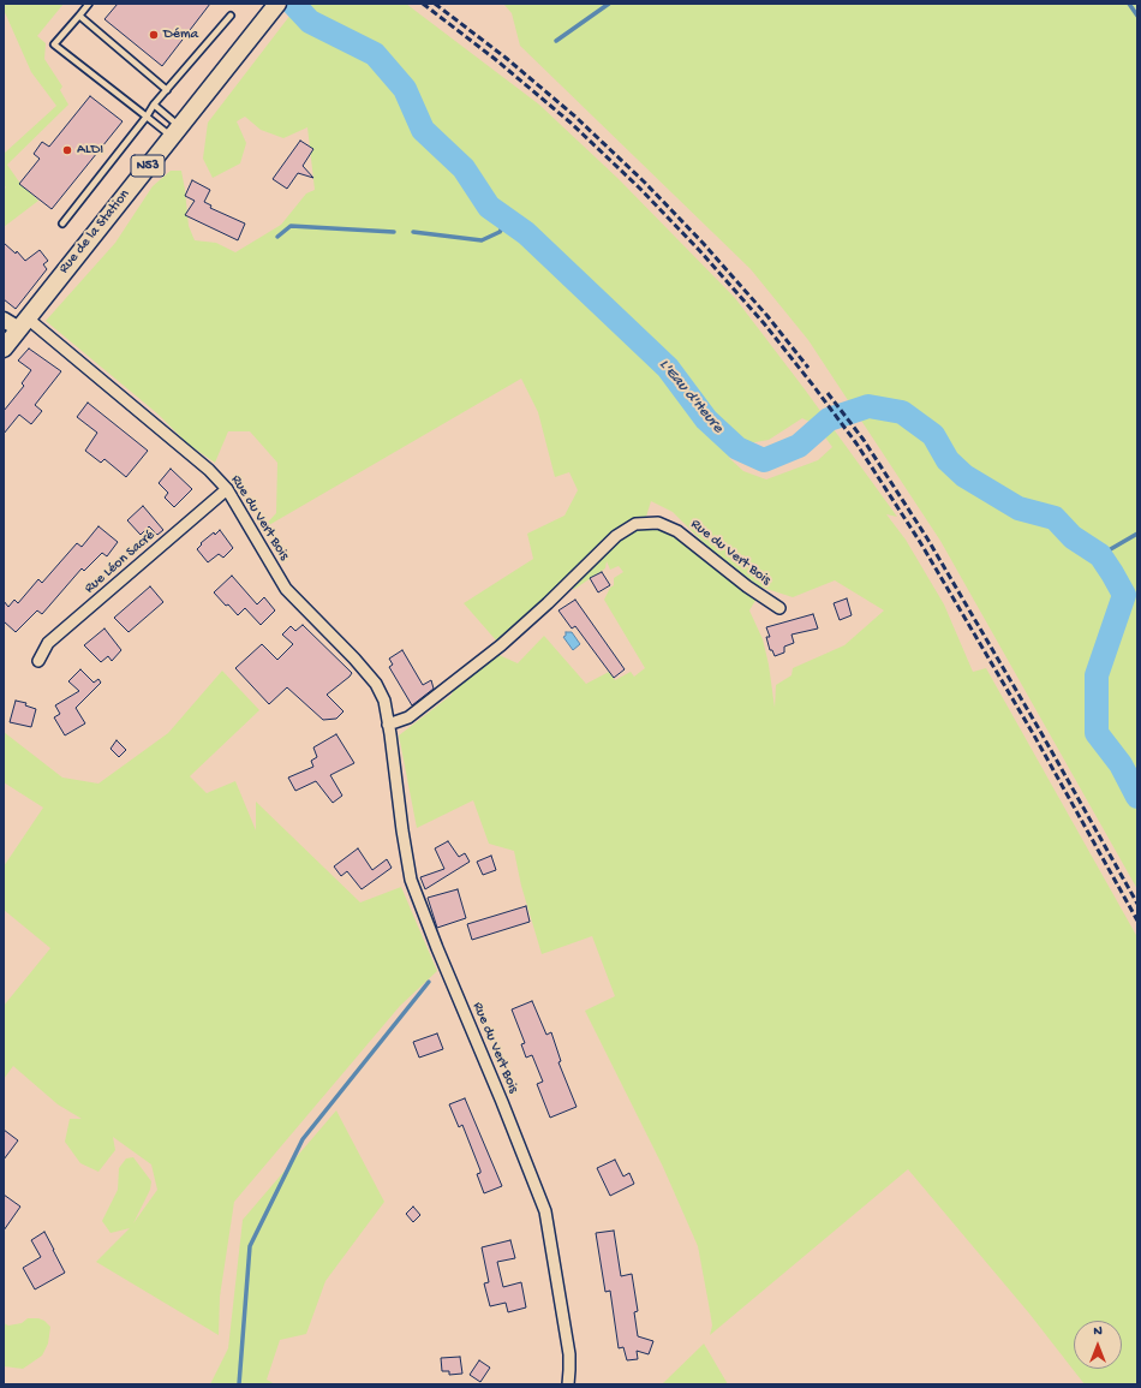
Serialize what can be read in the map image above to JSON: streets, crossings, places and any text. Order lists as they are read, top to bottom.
{
  "streets": {
    "main road": ["N53", "Rue de la Station"],
    "street": ["Rue du Vert Bois", "Rue Léon Sacré"]
  },
  "crossings": [
    ["Rue de la Station", "Rue du Vert Bois"],
    ["Rue du Vert Bois", "Rue Léon Sacré"]
  ],
  "water": ["L'Eau d'Heure"],
  "places": ["Déma", "ALDI"],
  "north": "top"
}
